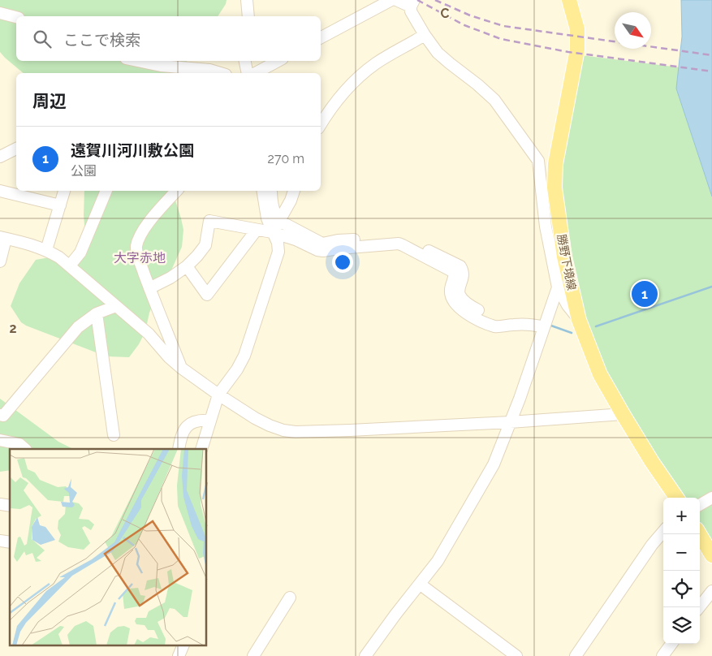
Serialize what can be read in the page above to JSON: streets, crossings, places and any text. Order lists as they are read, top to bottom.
{
  "streets": {
    "main road": ["勝野下境線"]
  },
  "districts": ["大字赤地"],
  "north": "bottom right",
  "page": {
    "search": "ここで検索",
    "heading": "周辺",
    "list": [
      {
        "mark": "1",
        "name": "遠賀川河川敷公園",
        "note": "公園",
        "value": "270 m"
      }
    ],
    "pins": "1",
    "map_buttons": ["+", "−"]
  },
  "grid": {
    "columns": ["C"],
    "rows": ["2"]
  }
}
